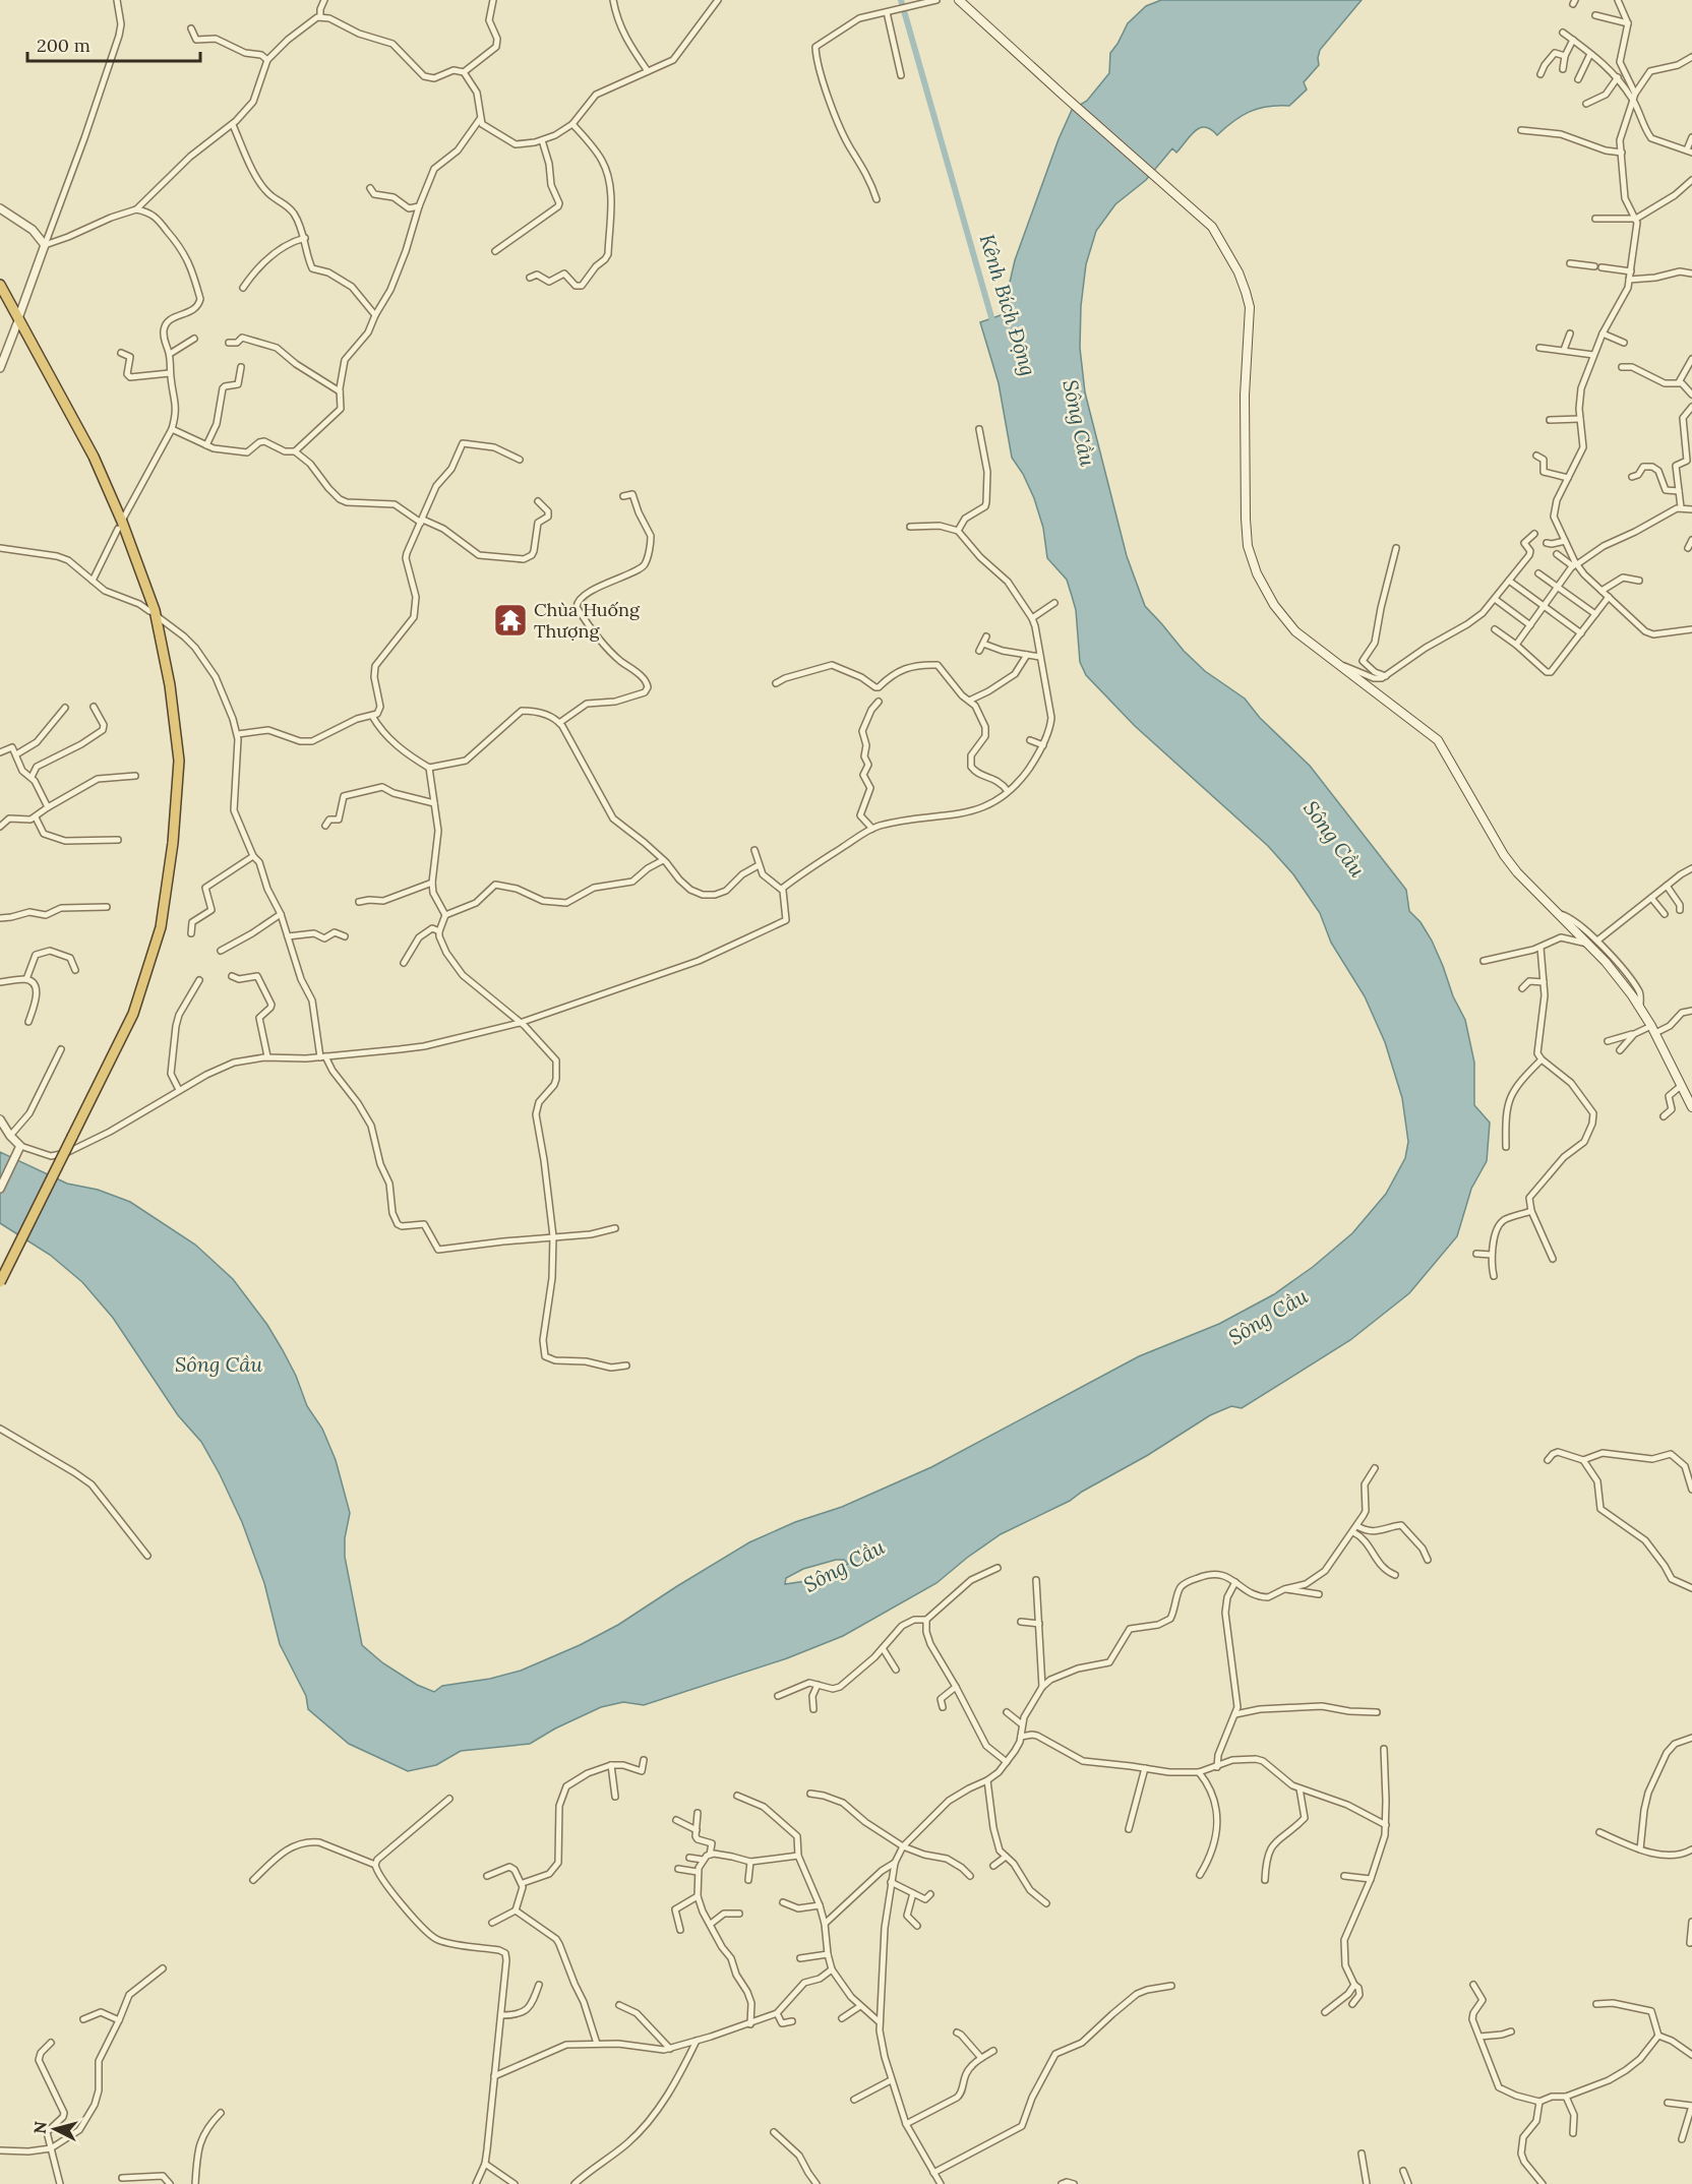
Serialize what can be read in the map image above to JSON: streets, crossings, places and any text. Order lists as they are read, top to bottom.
{
  "water": ["Kênh Bích Động", "Sông Cầu"],
  "places": {
    "temple": ["Chùa Huống Thượng"]
  },
  "scale_bar": "200 m",
  "north": "left"
}
